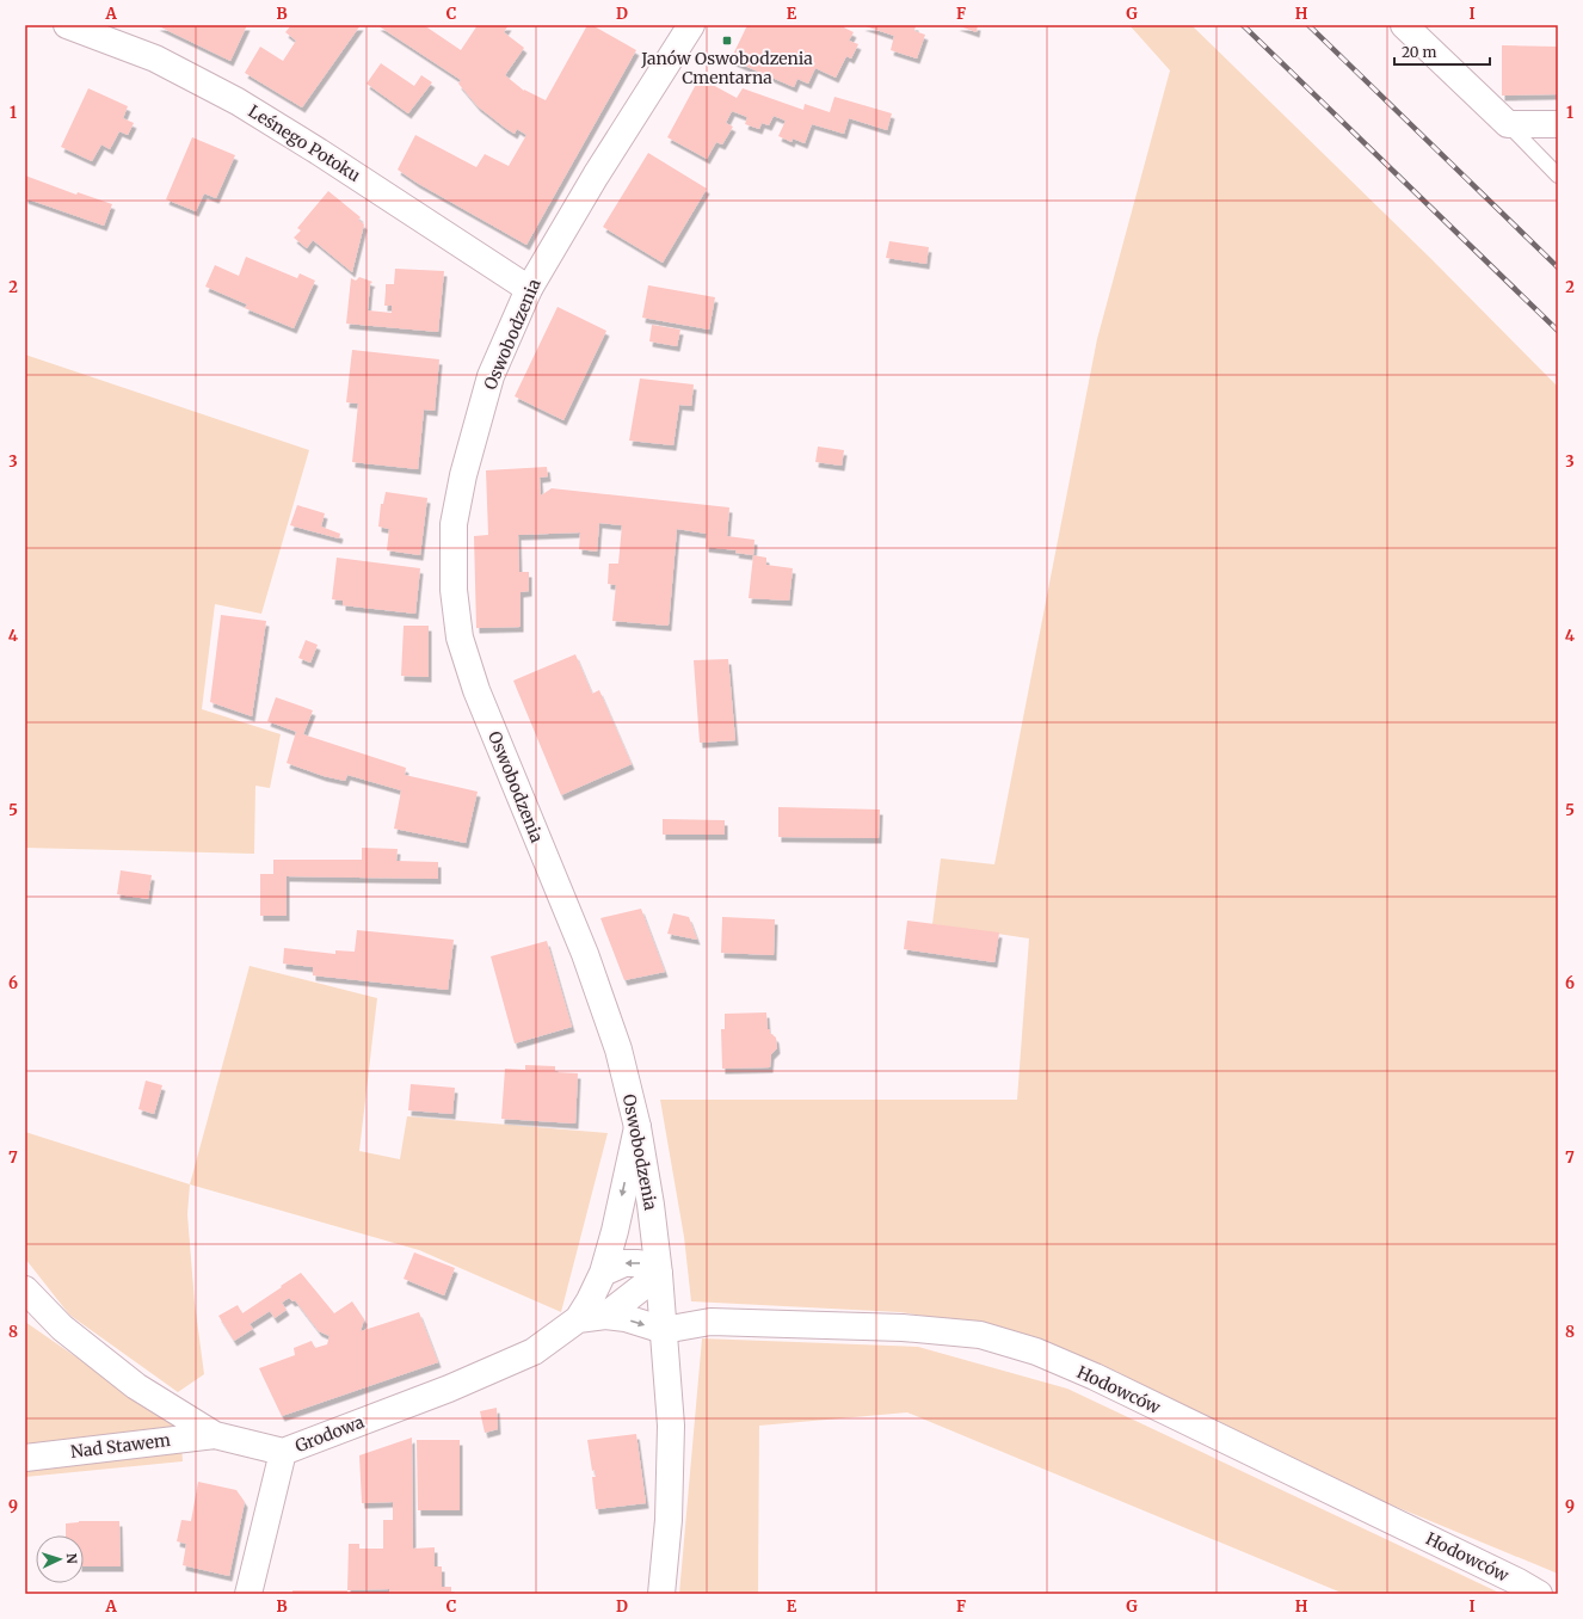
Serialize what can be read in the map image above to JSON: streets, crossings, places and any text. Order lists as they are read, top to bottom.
{
  "streets": {
    "street": [
      "Leśnego Potoku",
      "Oswobodzenia",
      "Hodowców",
      "Grodowa",
      "Nad Stawem"
    ]
  },
  "crossings": [
    ["Leśnego Potoku", "Oswobodzenia"],
    ["Oswobodzenia", "Hodowców"],
    ["Oswobodzenia", "Grodowa"],
    ["Hodowców", "Grodowa"],
    ["Grodowa", "Nad Stawem"]
  ],
  "places": {
    "transit": ["Janów Oswobodzenia Cmentarna"]
  },
  "scale_bar": "20 m",
  "north": "right",
  "grid": {
    "columns": [
      "A",
      "B",
      "C",
      "D",
      "E",
      "F",
      "G",
      "H",
      "I"
    ],
    "rows": [
      "1",
      "2",
      "3",
      "4",
      "5",
      "6",
      "7",
      "8",
      "9"
    ]
  }
}
